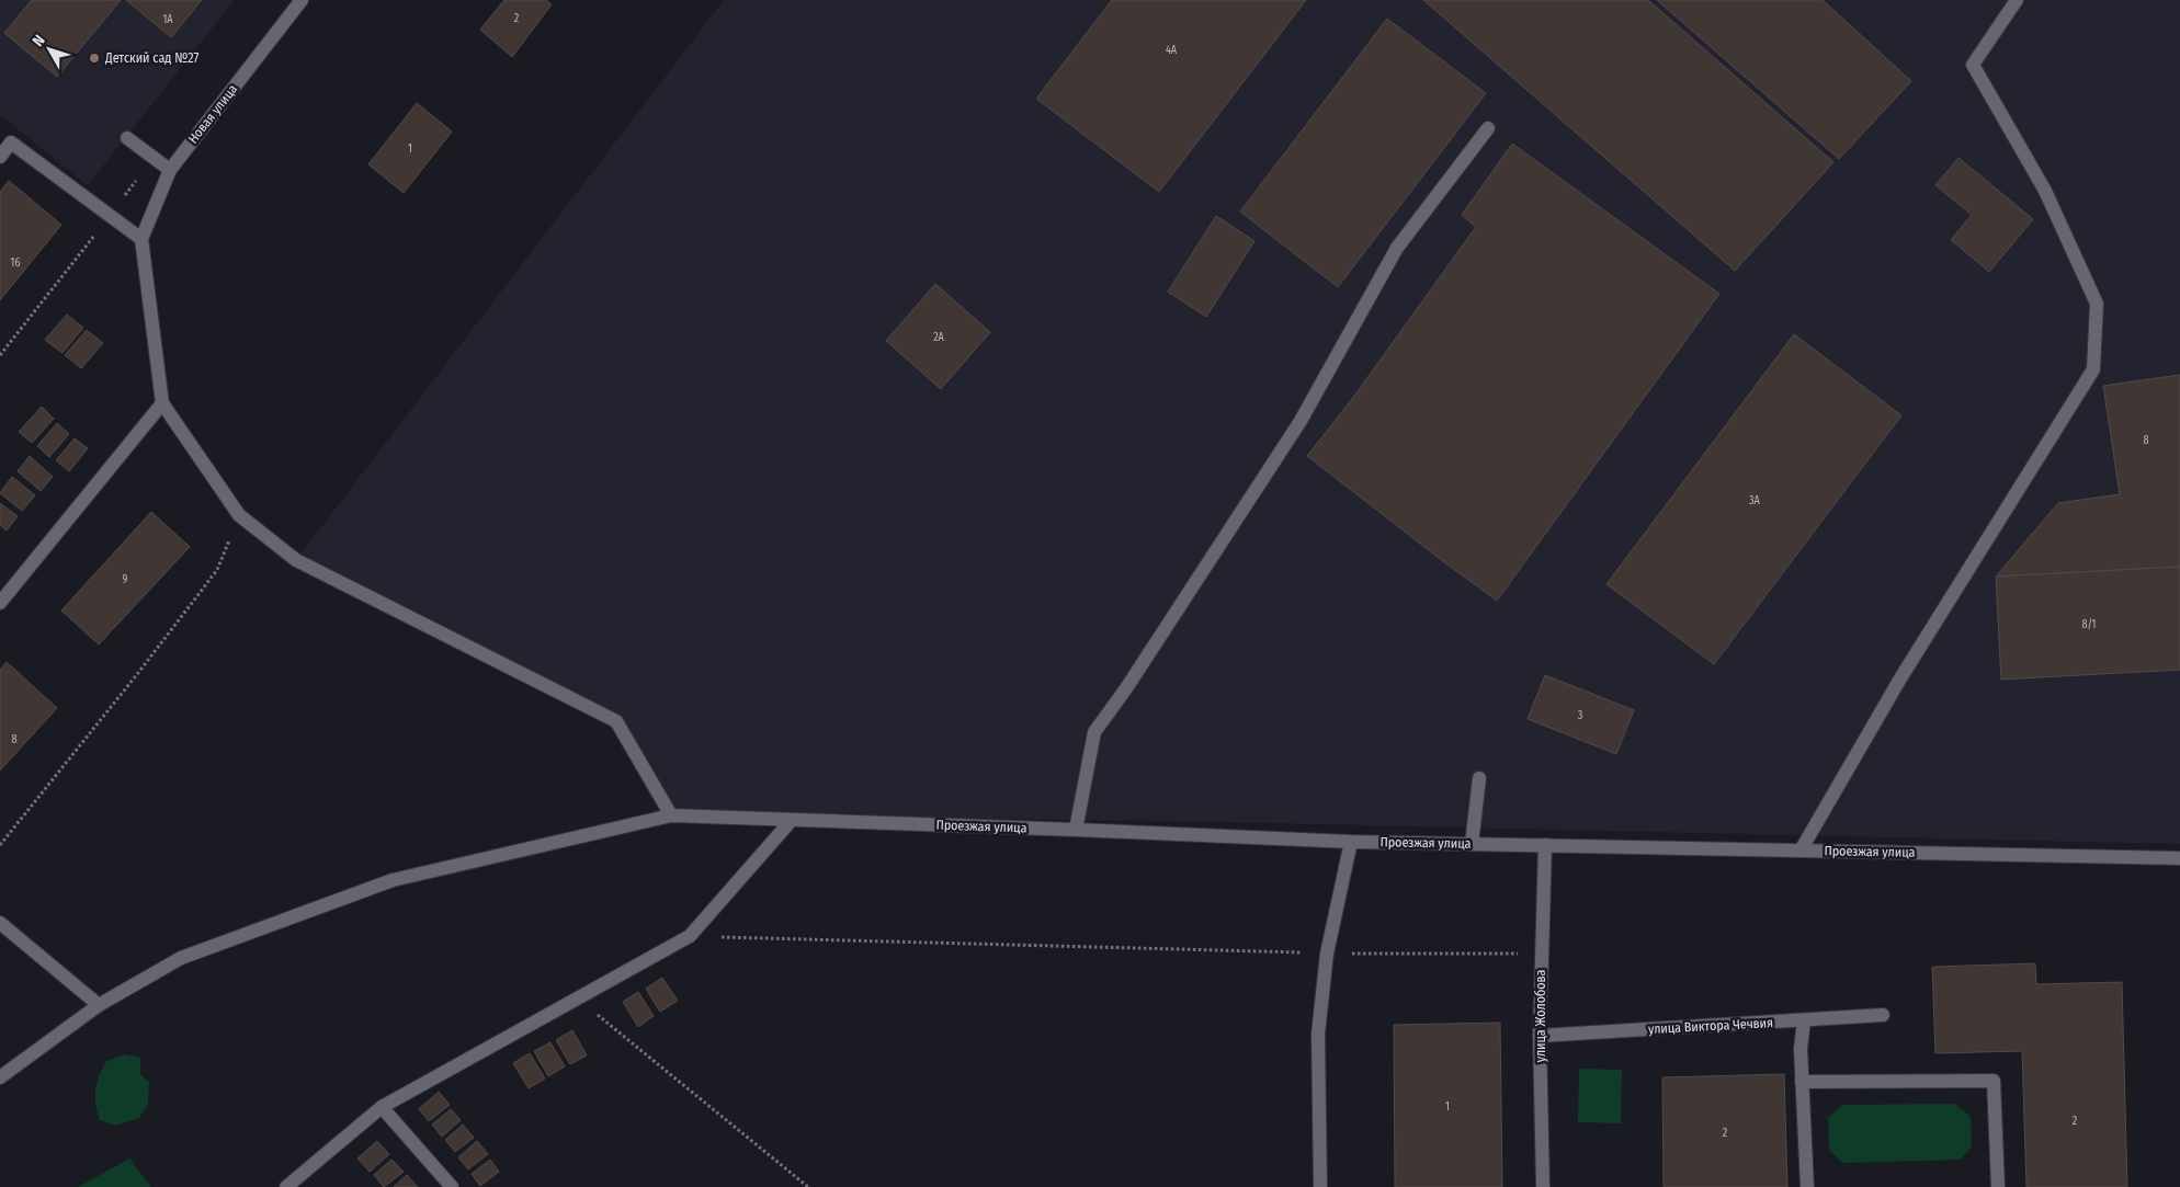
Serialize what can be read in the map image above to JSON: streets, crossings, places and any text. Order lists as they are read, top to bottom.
{
  "streets": {
    "street": [
      "Новая улица",
      "Проезжая улица",
      "улица Жолобова",
      "улица Виктора Чечвия"
    ]
  },
  "crossings": [
    ["Проезжая улица", "улица Жолобова"],
    ["улица Жолобова", "улица Виктора Чечвия"]
  ],
  "places": ["Детский сад №27"],
  "house_numbers": [
    "2",
    "1А",
    "4А",
    "1",
    "16",
    "2А",
    "8",
    "3А",
    "9",
    "8/1",
    "3",
    "8",
    "1",
    "2",
    "2"
  ],
  "north": "top left"
}
